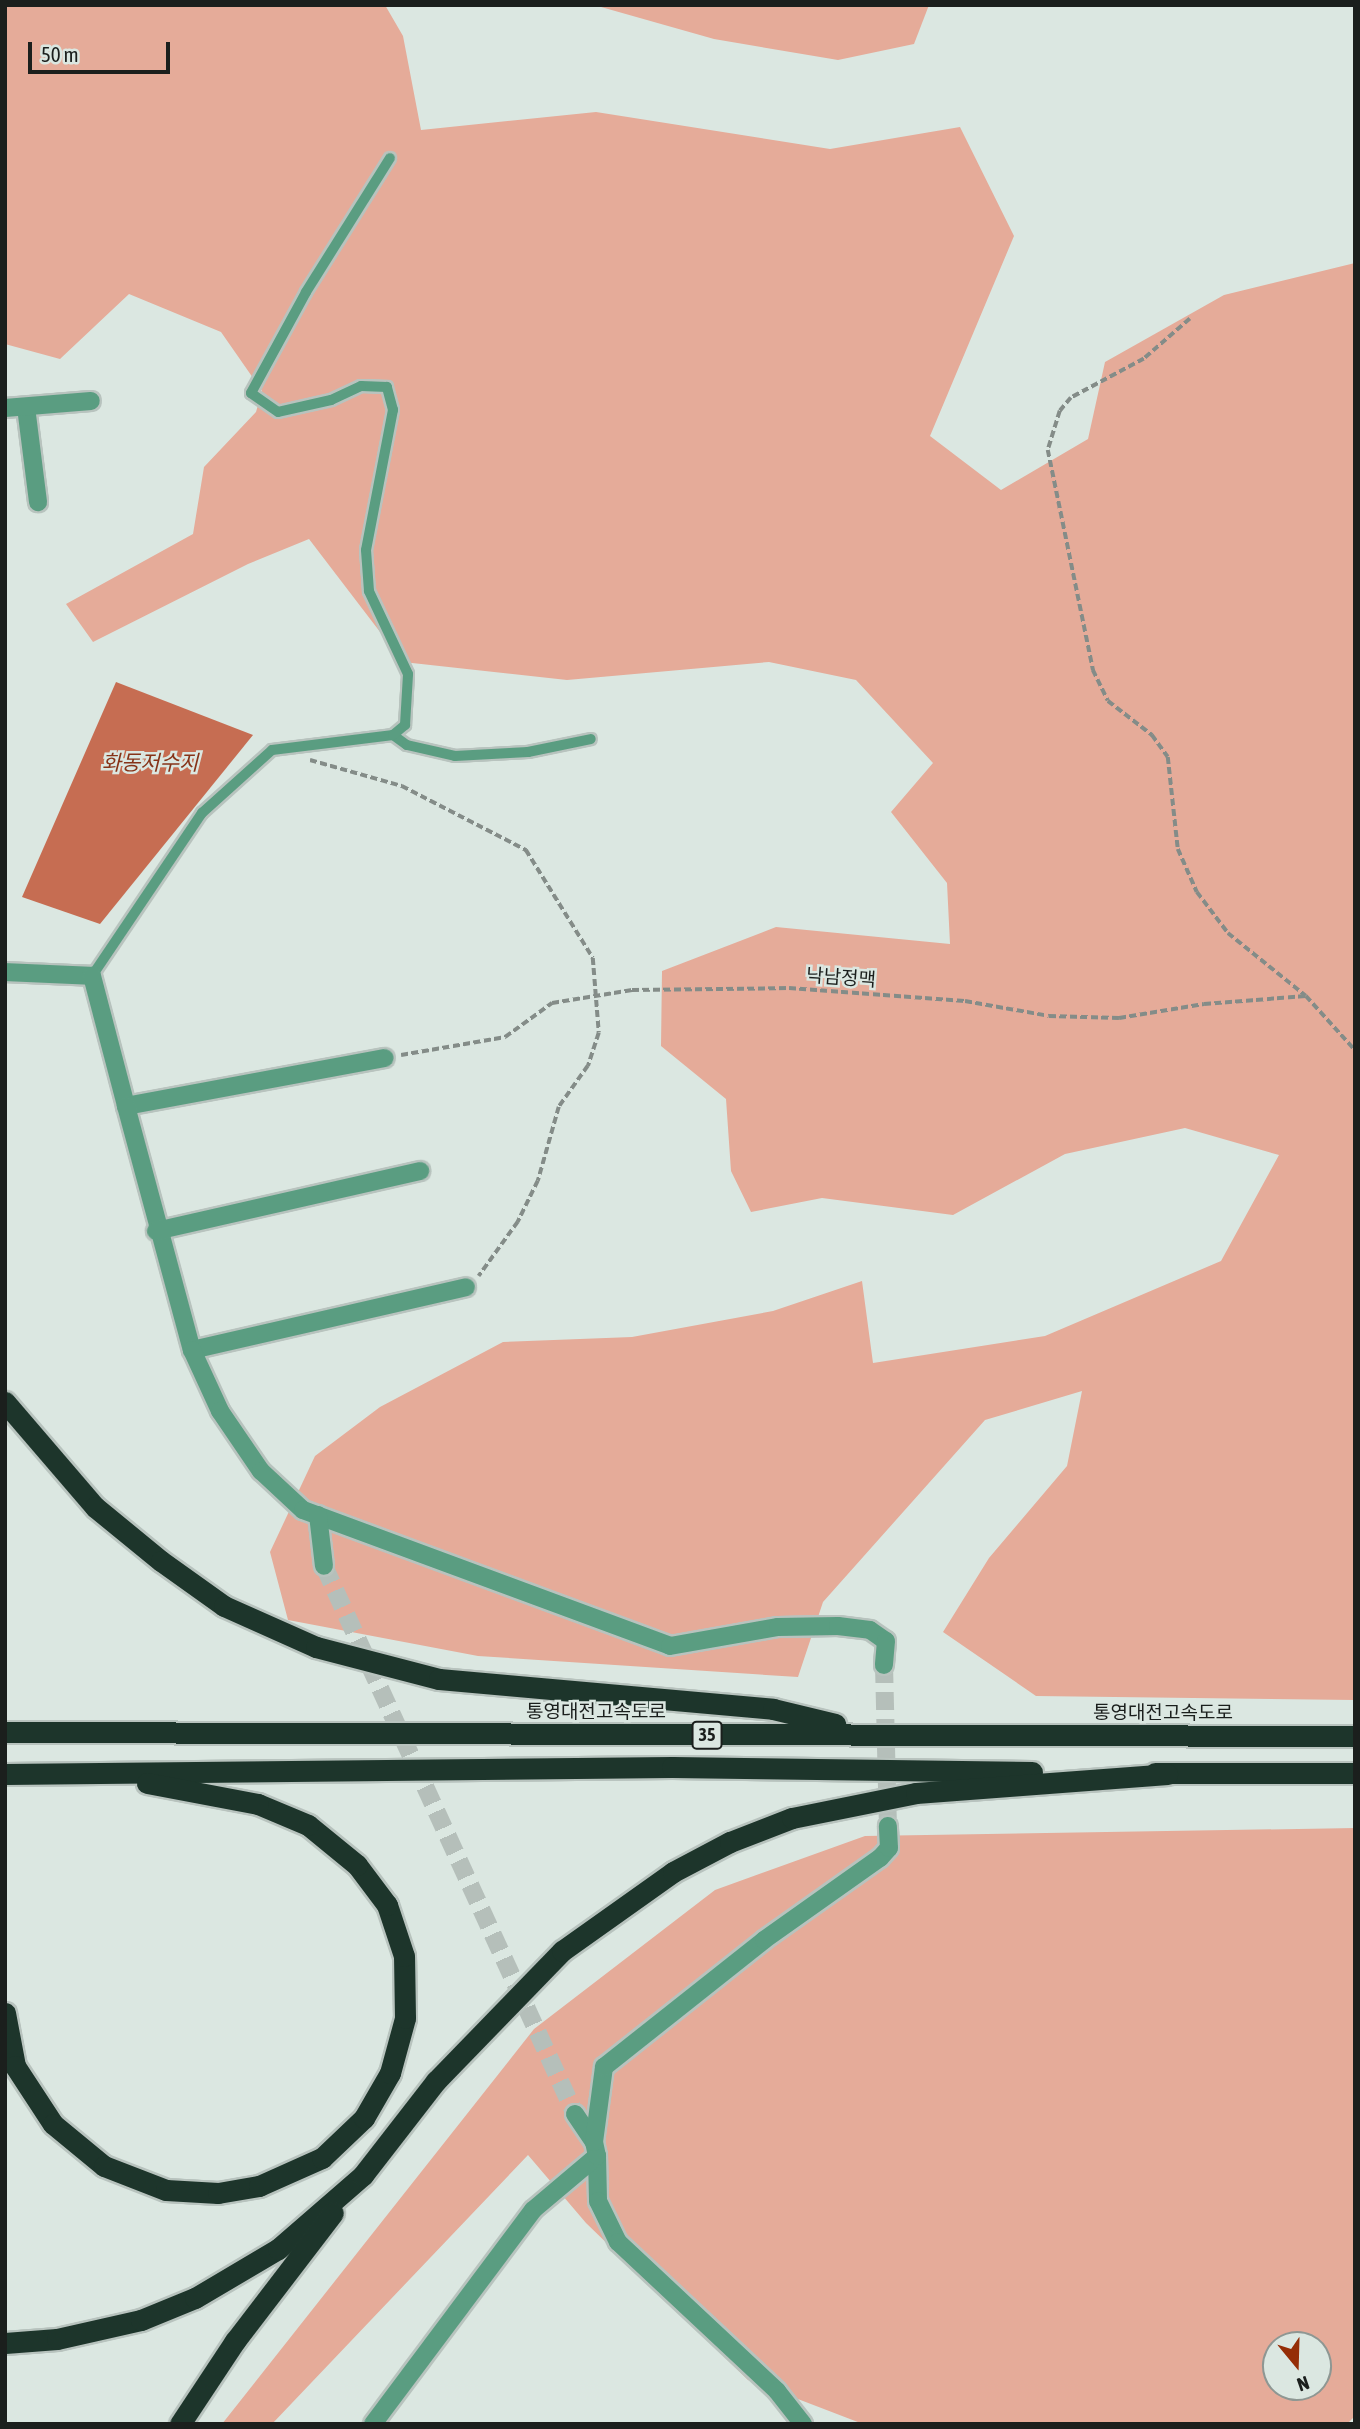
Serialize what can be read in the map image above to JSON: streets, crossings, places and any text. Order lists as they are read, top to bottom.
{
  "streets": {
    "highway": ["통영대전고속도로", "35"],
    "path": ["낙남정맥"]
  },
  "water": ["화동저수지"],
  "scale_bar": "50 m",
  "north": "bottom"
}
